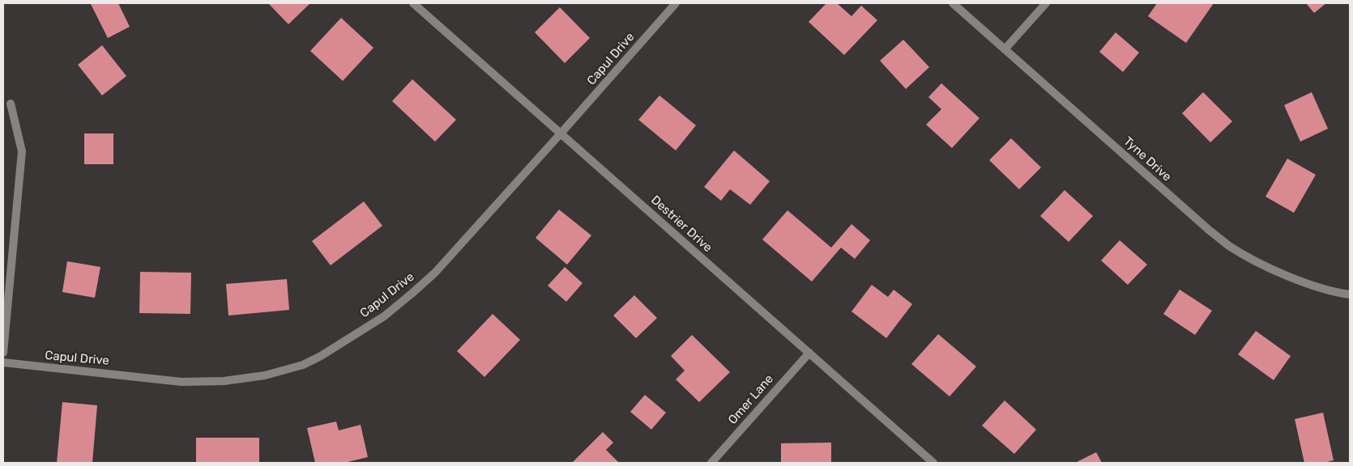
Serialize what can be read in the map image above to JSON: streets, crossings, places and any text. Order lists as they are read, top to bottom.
{
  "streets": {
    "street": [
      "Capul Drive",
      "Tyne Drive",
      "Destrier Drive",
      "Omer Lane"
    ]
  },
  "crossings": [
    ["Capul Drive", "Destrier Drive"],
    ["Destrier Drive", "Omer Lane"]
  ]
}
